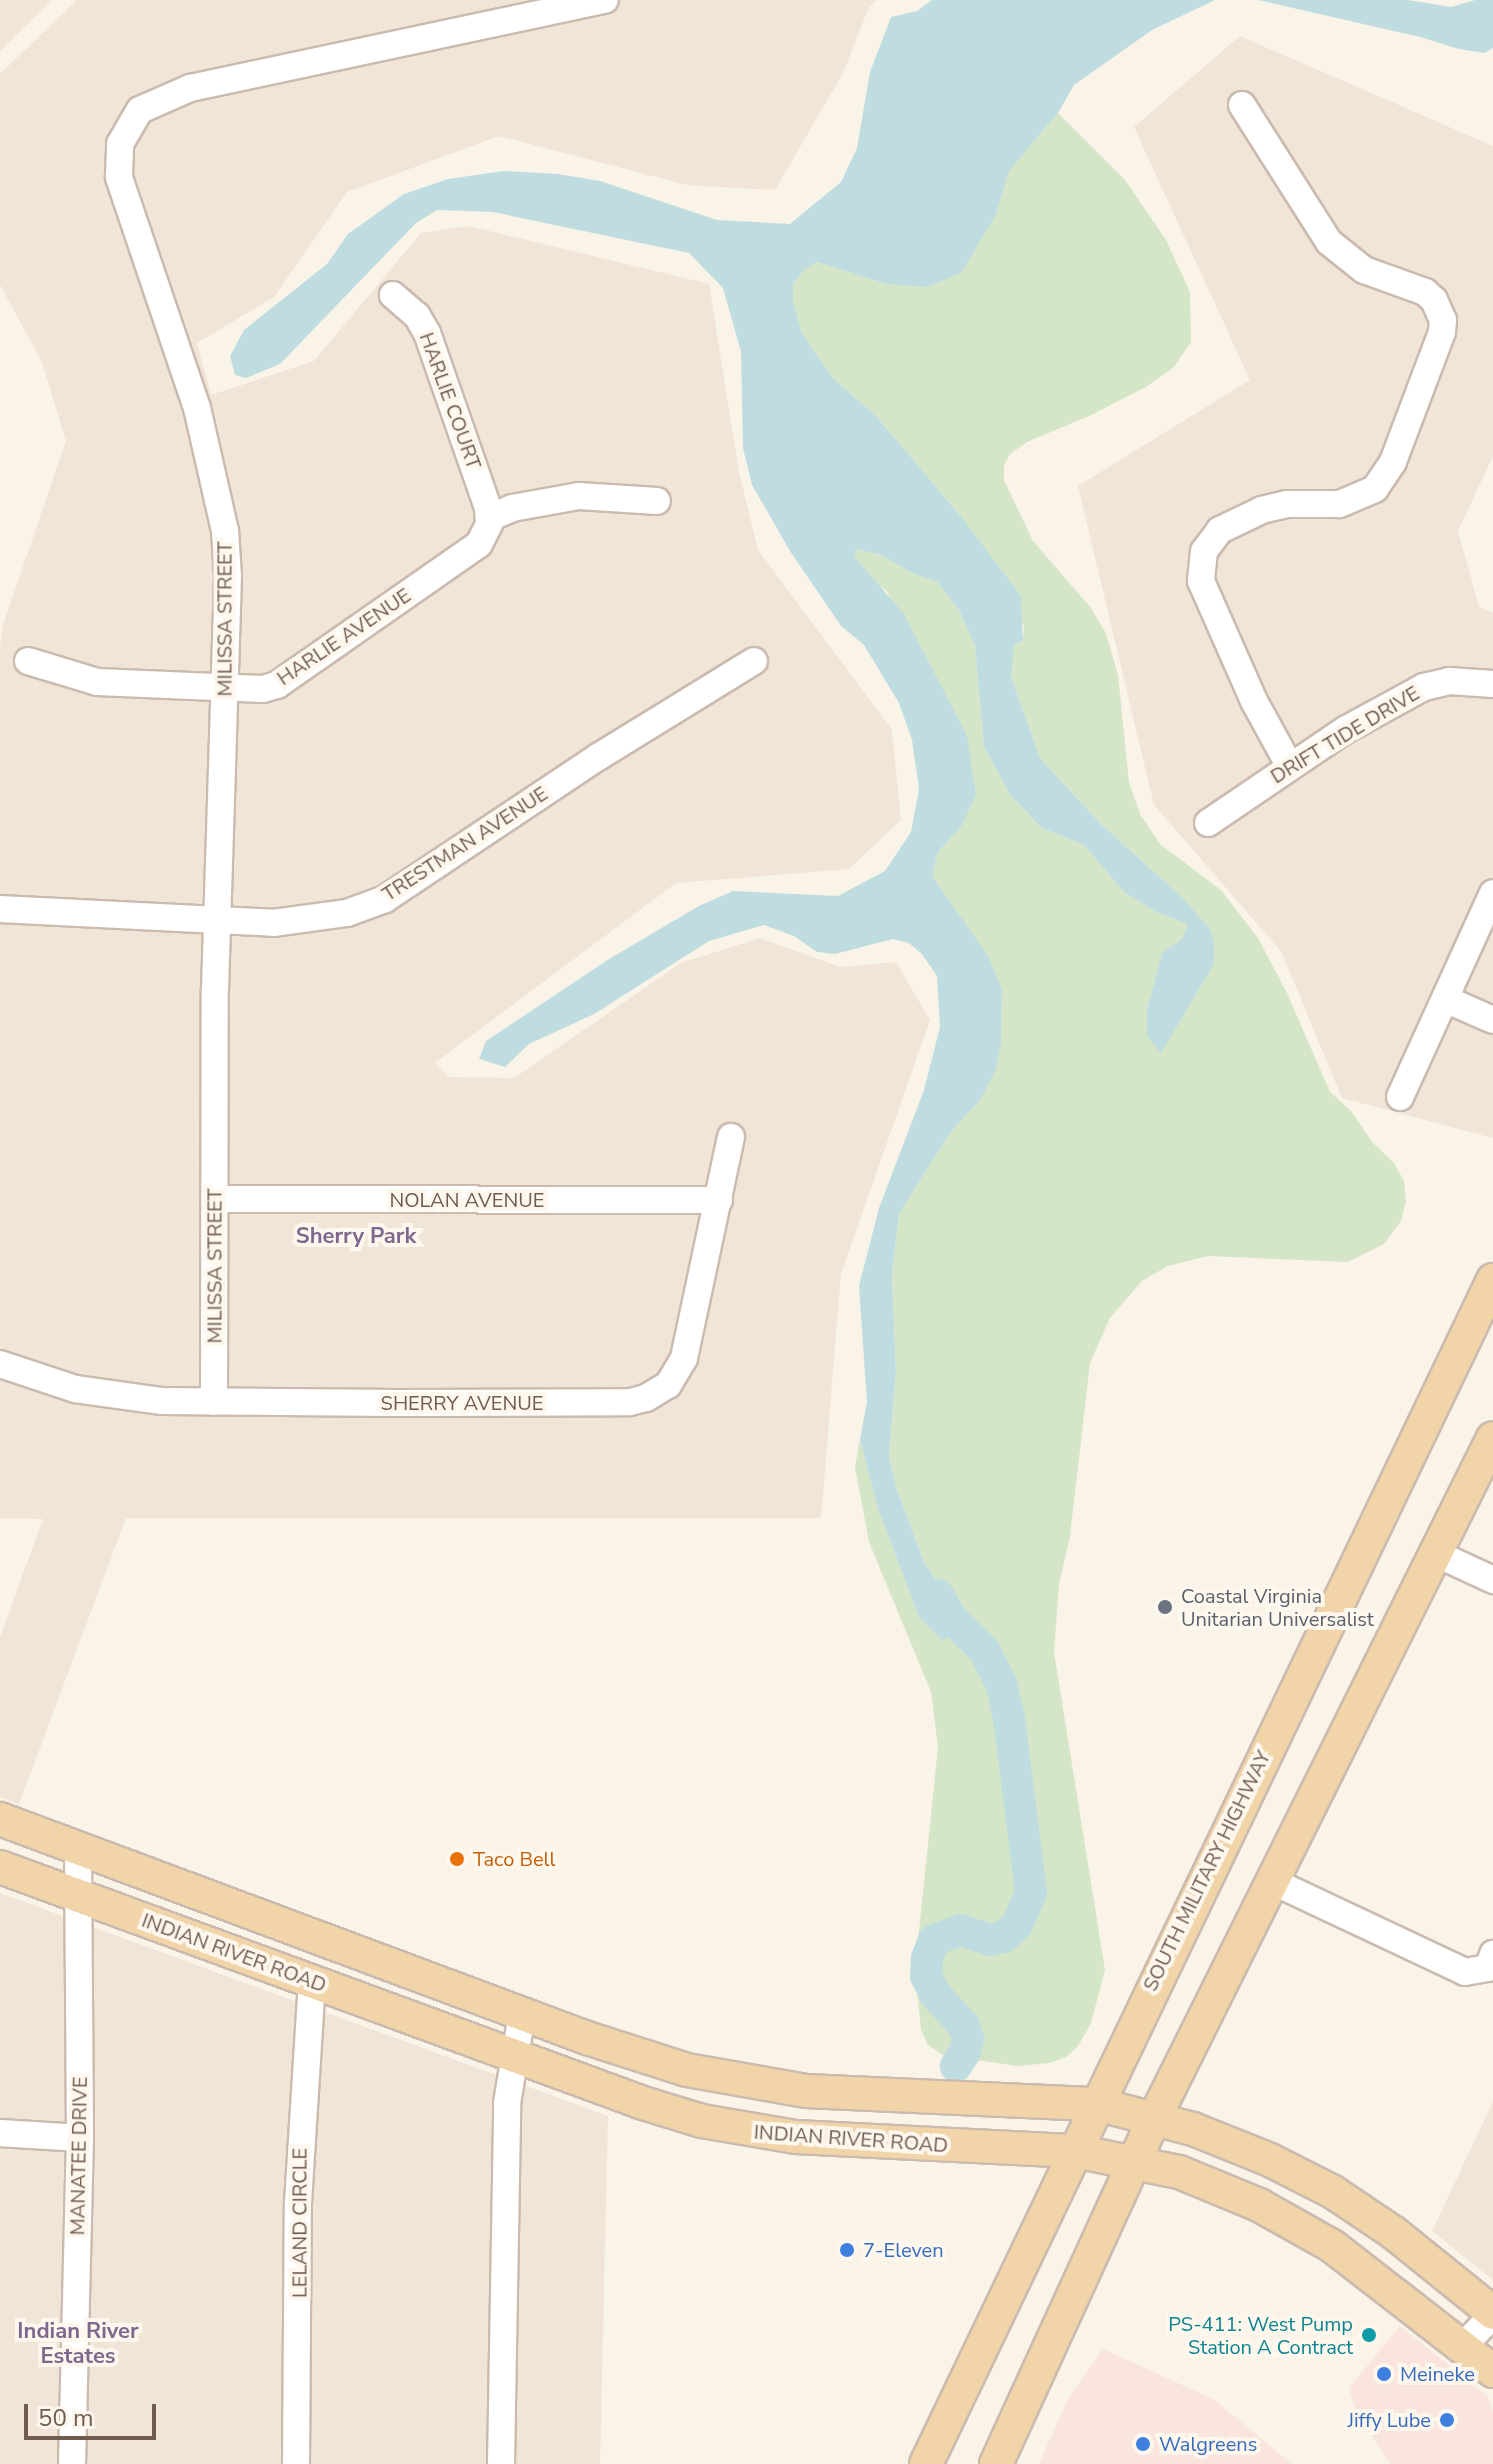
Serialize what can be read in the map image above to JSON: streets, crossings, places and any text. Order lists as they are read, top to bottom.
{
  "streets": {
    "main road": ["SOUTH MILITARY HIGHWAY", "INDIAN RIVER ROAD"],
    "street": [
      "HARLIE COURT",
      "MILISSA STREET",
      "HARLIE AVENUE",
      "DRIFT TIDE DRIVE",
      "TRESTMAN AVENUE",
      "NOLAN AVENUE",
      "SHERRY AVENUE",
      "MANATEE DRIVE",
      "LELAND CIRCLE"
    ]
  },
  "crossings": [
    ["HARLIE COURT", "HARLIE AVENUE"],
    ["MILISSA STREET", "HARLIE AVENUE"],
    ["MILISSA STREET", "TRESTMAN AVENUE"],
    ["MILISSA STREET", "NOLAN AVENUE"],
    ["MILISSA STREET", "SHERRY AVENUE"],
    ["NOLAN AVENUE", "SHERRY AVENUE"],
    ["SOUTH MILITARY HIGHWAY", "INDIAN RIVER ROAD"],
    ["INDIAN RIVER ROAD", "MANATEE DRIVE"],
    ["INDIAN RIVER ROAD", "LELAND CIRCLE"]
  ],
  "districts": ["Sherry Park", "Indian River Estates"],
  "places": [
    "Coastal Virginia Unitarian Universalist",
    "Taco Bell",
    "7-Eleven",
    "PS-411: West Pump Station A Contract",
    "Meineke",
    "Jiffy Lube",
    "Walgreens"
  ],
  "scale_bar": "50 m"
}
